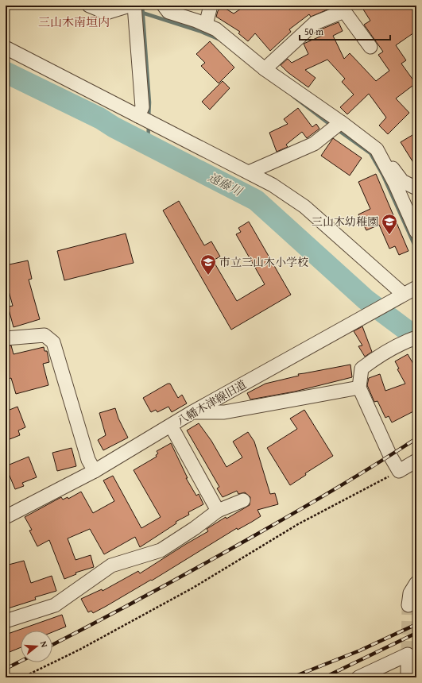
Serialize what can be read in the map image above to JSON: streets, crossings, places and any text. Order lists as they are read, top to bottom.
{
  "streets": {
    "street": ["八幡木津線旧道"]
  },
  "districts": ["三山木南垣内"],
  "water": ["遠藤川"],
  "places": {
    "school or university": ["三山木幼稚園", "市立三山木小学校"]
  },
  "scale_bar": "50 m",
  "north": "right"
}
